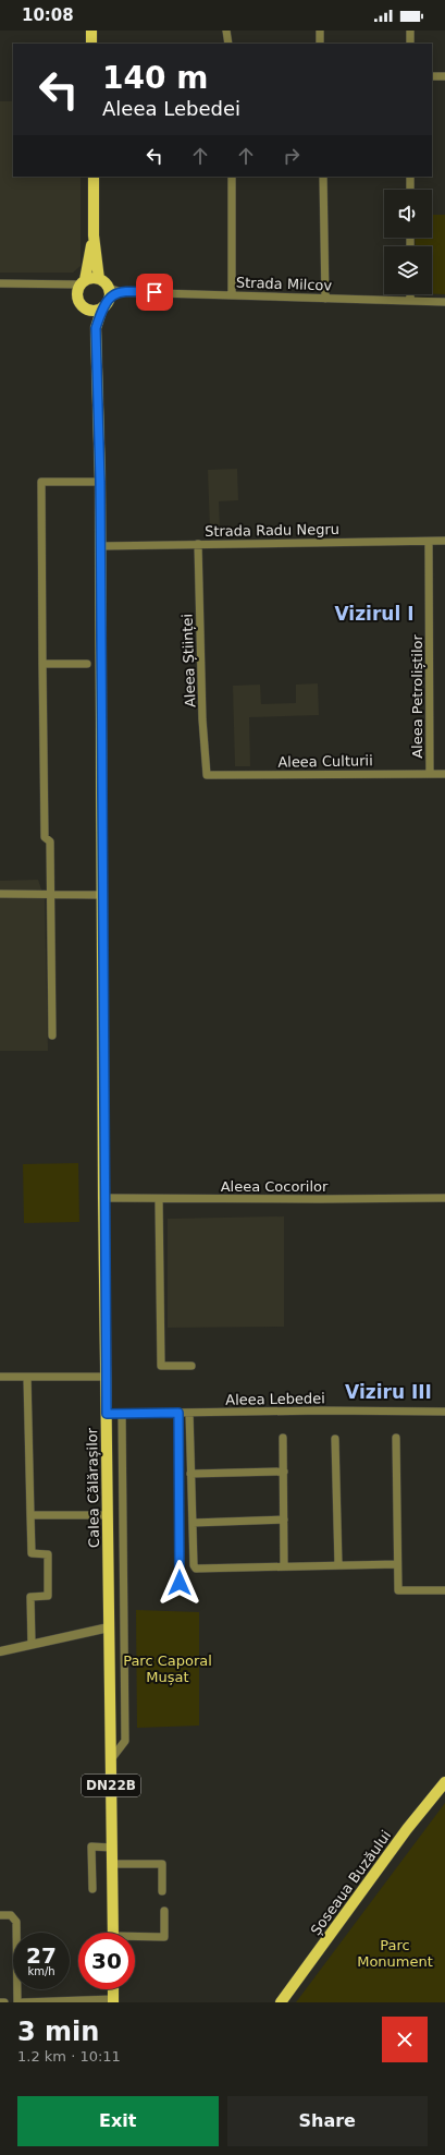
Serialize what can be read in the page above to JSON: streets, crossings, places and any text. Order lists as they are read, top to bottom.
{
  "streets": {
    "main road": ["Calea Călărașilor", "DN22B", "Șoseaua Buzăului"],
    "street": [
      "Strada Milcov",
      "Strada Radu Negru",
      "Aleea Științei",
      "Aleea Petroliștilor",
      "Aleea Culturii",
      "Aleea Cocorilor",
      "Aleea Lebedei"
    ]
  },
  "crossings": [
    ["Strada Milcov", "Calea Călărașilor"],
    ["Strada Milcov", "DN22B"],
    ["Strada Radu Negru", "Aleea Științei"],
    ["Strada Radu Negru", "Aleea Petroliștilor"],
    ["Strada Radu Negru", "Calea Călărașilor"],
    ["Aleea Științei", "Aleea Culturii"],
    ["Aleea Petroliștilor", "Aleea Culturii"],
    ["Aleea Cocorilor", "Calea Călărașilor"],
    ["Aleea Lebedei", "Calea Călărașilor"],
    ["Calea Călărașilor", "DN22B"]
  ],
  "districts": ["Vizirul I", "Viziru III"],
  "parks": ["Parc Caporal Mușat", "Parc Monument"],
  "page": {
    "status": "10:08",
    "turn": ["140 m", "Aleea Lebedei"],
    "speed": "27 km/h",
    "limit": "30",
    "heading": ["3 min", "1.2 km · 10:11"],
    "buttons": ["Exit", "Share"]
  }
}
